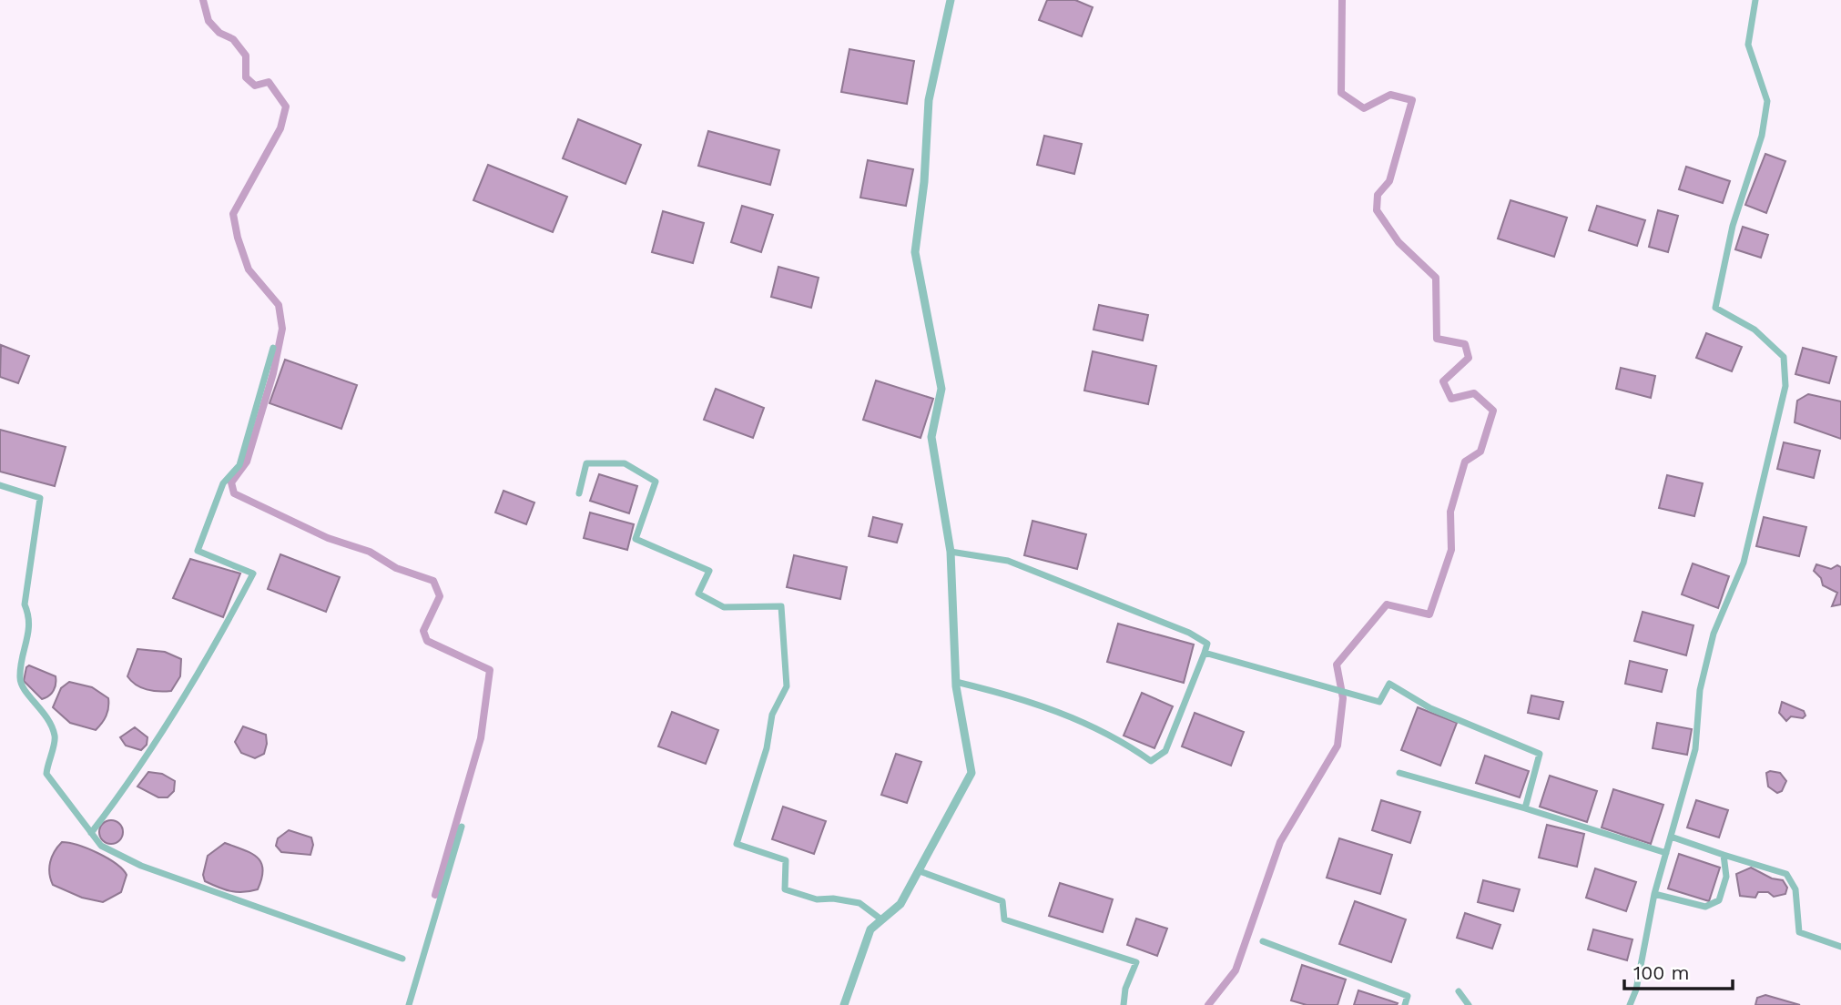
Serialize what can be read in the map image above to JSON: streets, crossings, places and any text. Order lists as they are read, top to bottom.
{
  "scale_bar": "100 m"
}
